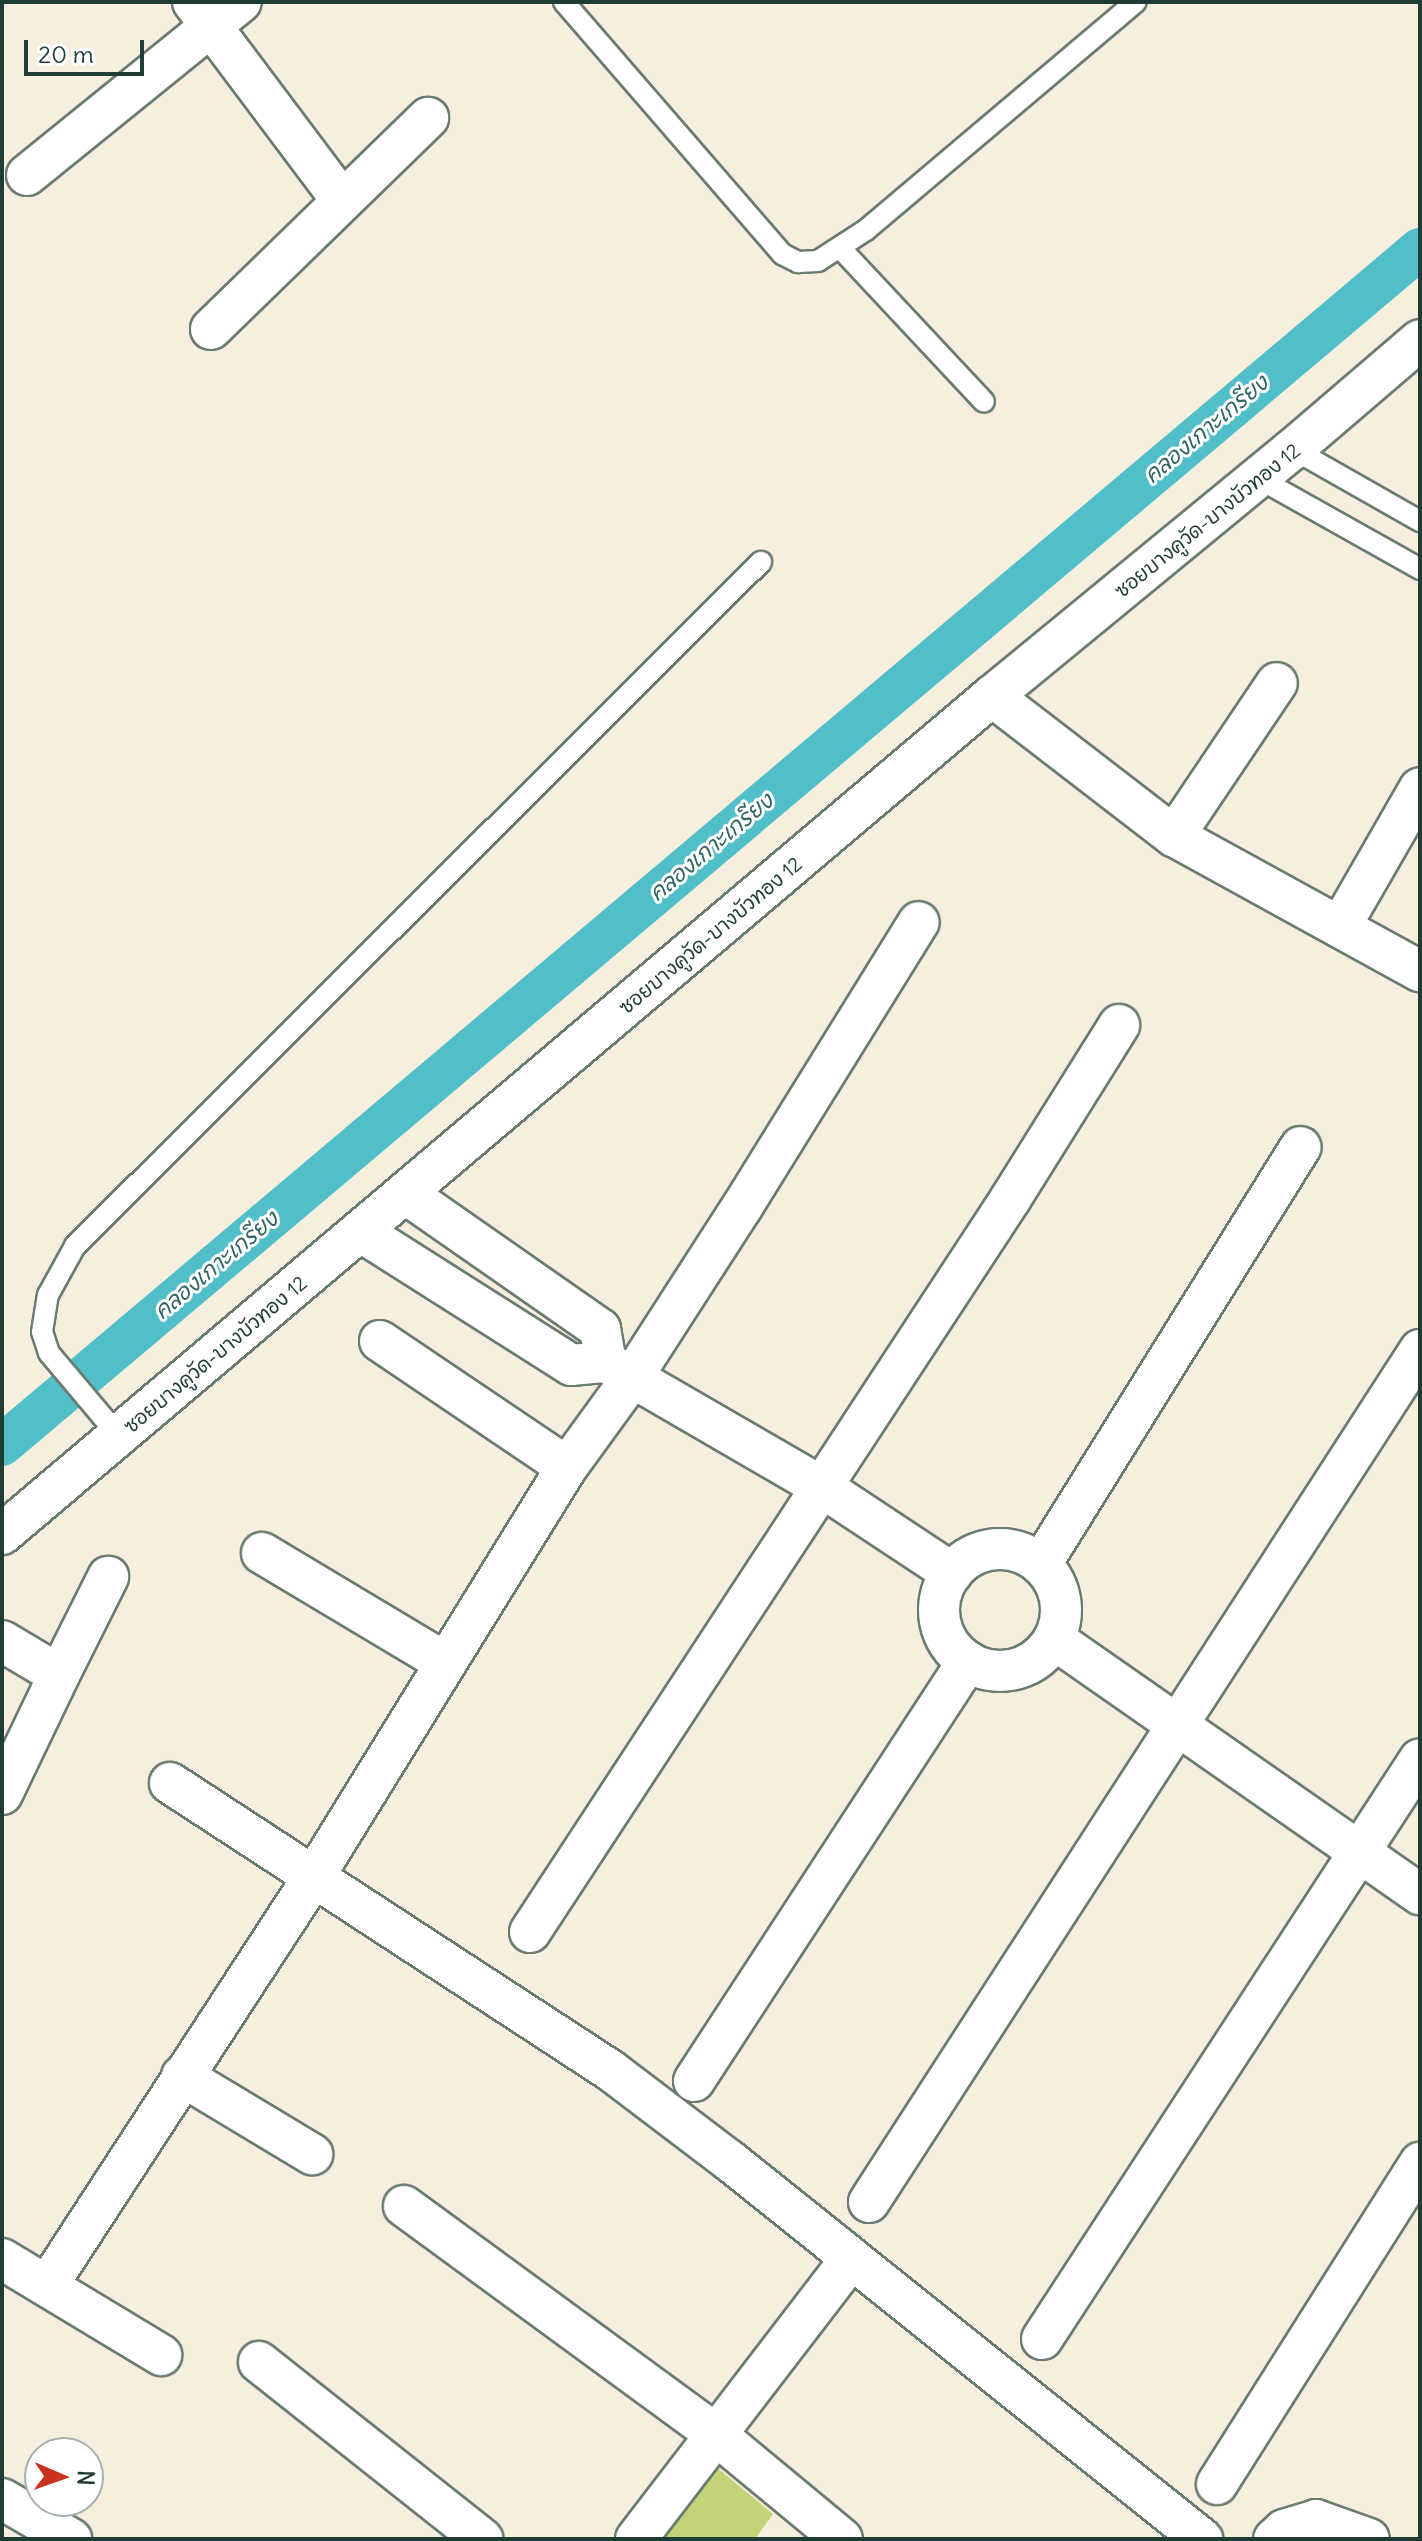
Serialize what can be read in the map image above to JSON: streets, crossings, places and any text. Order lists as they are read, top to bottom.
{
  "streets": {
    "street": ["ซอยบางคูวัด-บางบัวทอง 12"]
  },
  "water": ["คลองเกาะเกรียง"],
  "scale_bar": "20 m",
  "north": "right"
}
